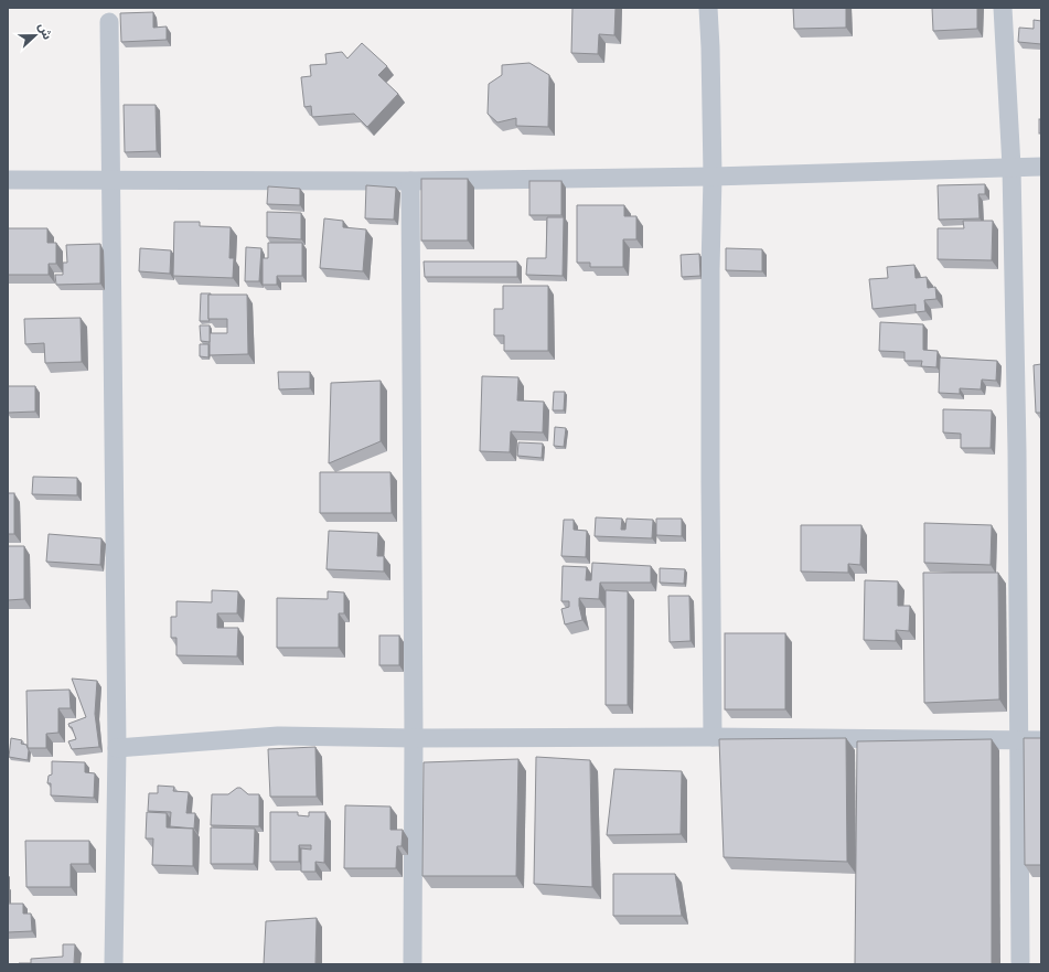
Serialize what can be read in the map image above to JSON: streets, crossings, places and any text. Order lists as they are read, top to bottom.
{
  "north": "right"
}
